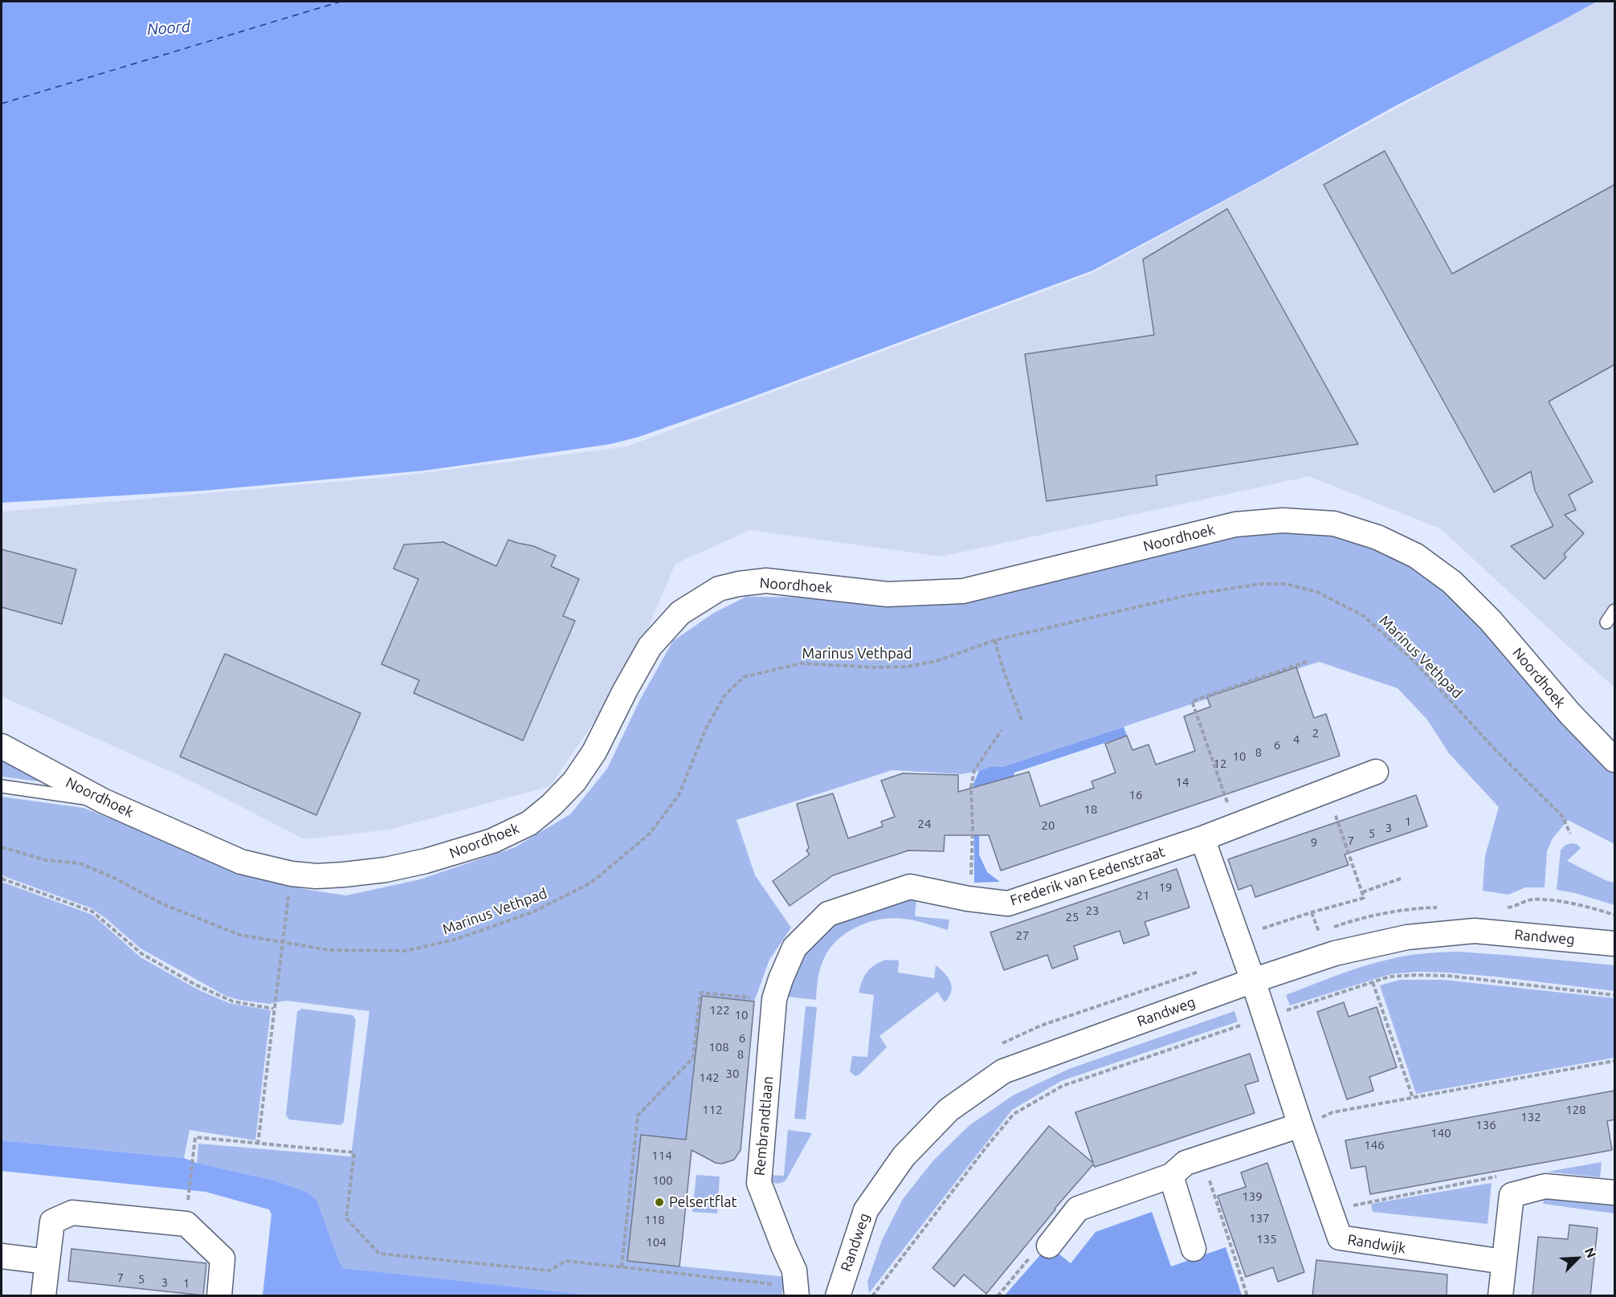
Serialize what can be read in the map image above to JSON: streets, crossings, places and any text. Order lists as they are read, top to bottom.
{
  "streets": {
    "street": [
      "Noordhoek",
      "Frederik van Eedenstraat",
      "Randweg",
      "Rembrandtlaan",
      "Randwijk"
    ],
    "path": ["Marinus Vethpad"]
  },
  "crossings": [
    ["Frederik van Eedenstraat", "Rembrandtlaan"],
    ["Randweg", "Randwijk"]
  ],
  "water": ["Noord"],
  "places": ["Pelsertflat"],
  "house_numbers": [
    "2",
    "4",
    "6",
    "8",
    "10",
    "12",
    "14",
    "16",
    "18",
    "1",
    "24",
    "20",
    "3",
    "5",
    "7",
    "9",
    "19",
    "21",
    "23",
    "25",
    "27",
    "122",
    "10",
    "6",
    "108",
    "8",
    "30",
    "142",
    "112",
    "128",
    "132",
    "136",
    "140",
    "146",
    "114",
    "100",
    "139",
    "137",
    "118",
    "135",
    "104",
    "7",
    "5",
    "3",
    "1"
  ],
  "north": "top right"
}
